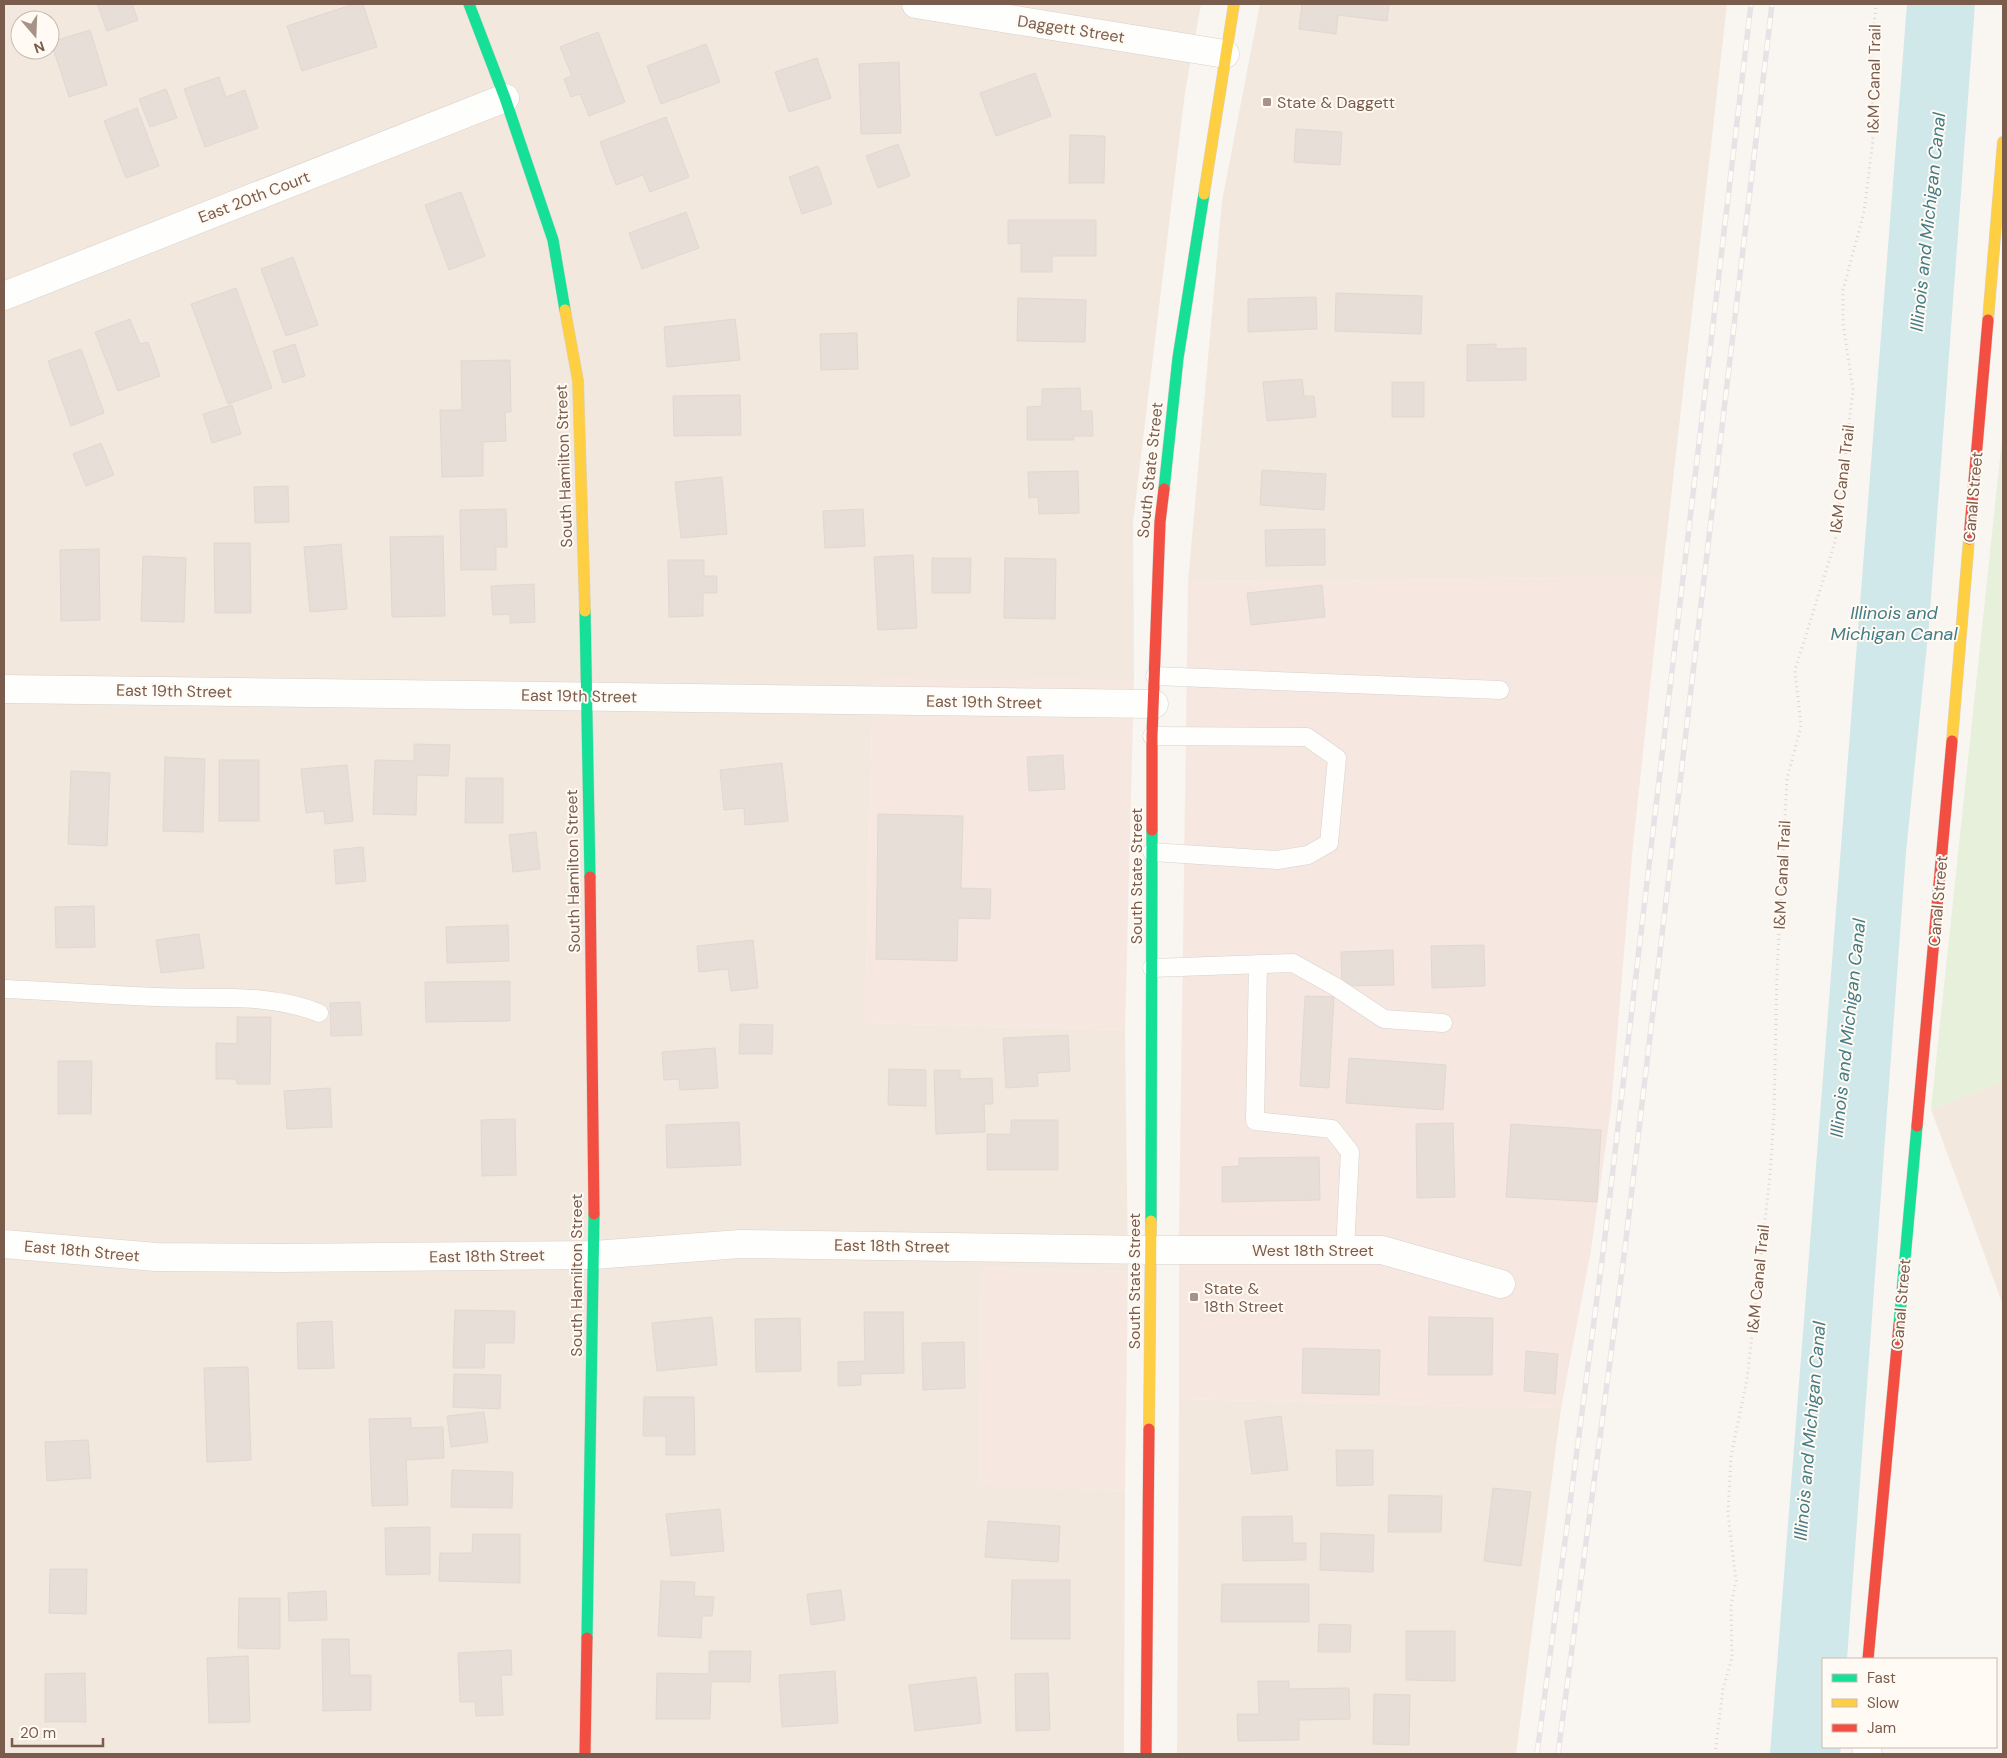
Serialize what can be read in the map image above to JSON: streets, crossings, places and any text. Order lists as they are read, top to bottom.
{
  "streets": {
    "street": [
      "Daggett Street",
      "East 20th Court",
      "South Hamilton Street",
      "South State Street",
      "Canal Street",
      "East 19th Street",
      "East 18th Street",
      "West 18th Street"
    ],
    "path": ["I&M Canal Trail"]
  },
  "crossings": [
    ["Daggett Street", "South State Street"],
    ["East 20th Court", "South Hamilton Street"],
    ["South Hamilton Street", "East 19th Street"],
    ["South Hamilton Street", "East 18th Street"],
    ["South State Street", "East 19th Street"],
    ["South State Street", "East 18th Street"],
    ["South State Street", "West 18th Street"],
    ["East 18th Street", "West 18th Street"]
  ],
  "water": ["Illinois and Michigan Canal"],
  "places": {
    "transit": ["State & Daggett", "State & 18th Street"]
  },
  "legend": ["Fast", "Slow", "Jam"],
  "scale_bar": "20 m",
  "north": "bottom"
}
